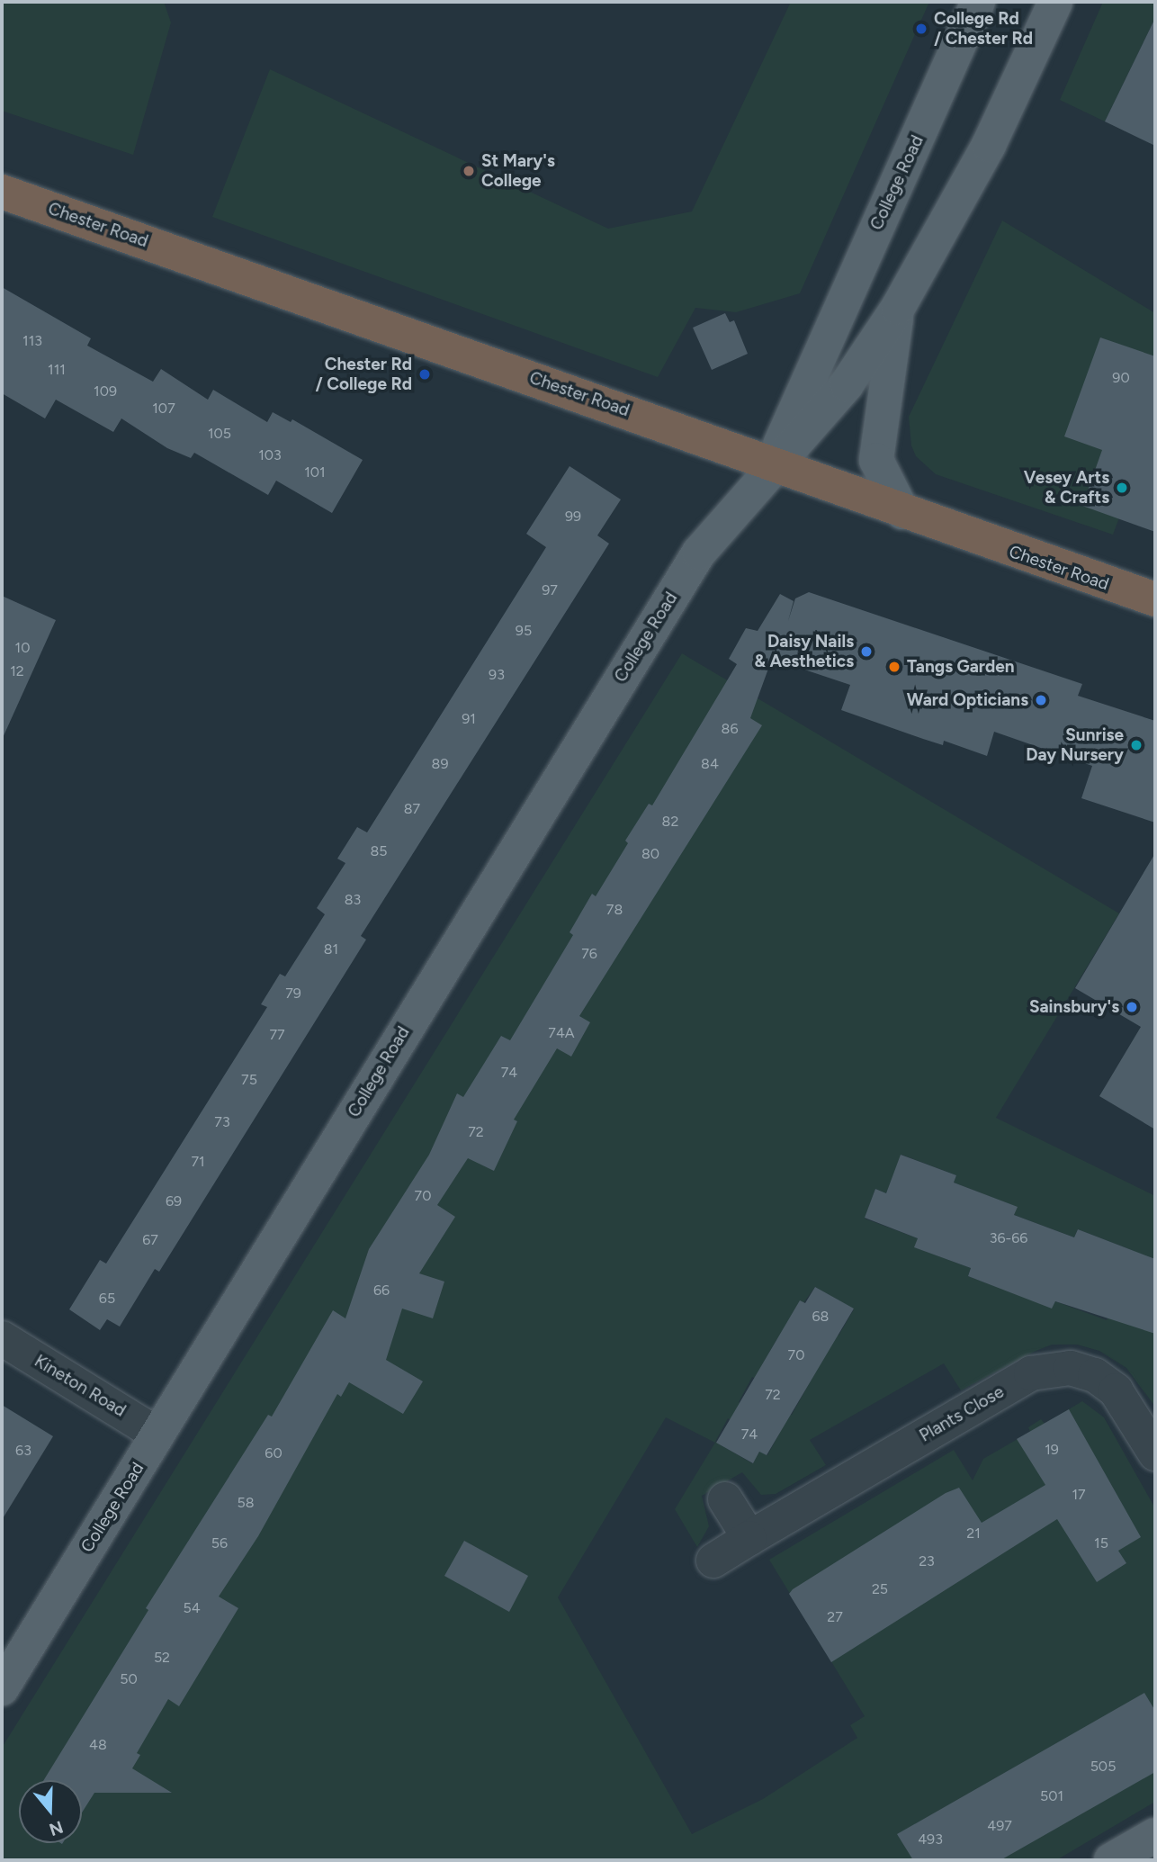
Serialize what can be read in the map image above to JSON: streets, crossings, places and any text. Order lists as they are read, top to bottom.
{
  "streets": {
    "highway": ["Chester Road"],
    "main road": ["College Road"],
    "street": ["Kineton Road", "Plants Close"]
  },
  "crossings": [
    ["College Road", "Chester Road"],
    ["College Road", "Kineton Road"]
  ],
  "places": [
    "College Rd / Chester Rd",
    "St Mary's College",
    "Chester Rd / College Rd",
    "Vesey Arts & Crafts",
    "Daisy Nails & Aesthetics",
    "Tangs Garden",
    "Ward Opticians",
    "Sunrise Day Nursery",
    "Sainsbury's"
  ],
  "house_numbers": [
    "113",
    "111",
    "90",
    "109",
    "107",
    "105",
    "103",
    "101",
    "99",
    "97",
    "95",
    "10",
    "12",
    "93",
    "91",
    "86",
    "89",
    "84",
    "87",
    "82",
    "85",
    "80",
    "83",
    "78",
    "81",
    "76",
    "79",
    "74A",
    "77",
    "74",
    "75",
    "73",
    "72",
    "71",
    "70",
    "69",
    "36-66",
    "67",
    "66",
    "65",
    "68",
    "70",
    "72",
    "74",
    "19",
    "63",
    "60",
    "17",
    "58",
    "21",
    "56",
    "15",
    "23",
    "25",
    "54",
    "27",
    "52",
    "50",
    "48",
    "505",
    "501",
    "497",
    "493"
  ],
  "north": "bottom"
}
